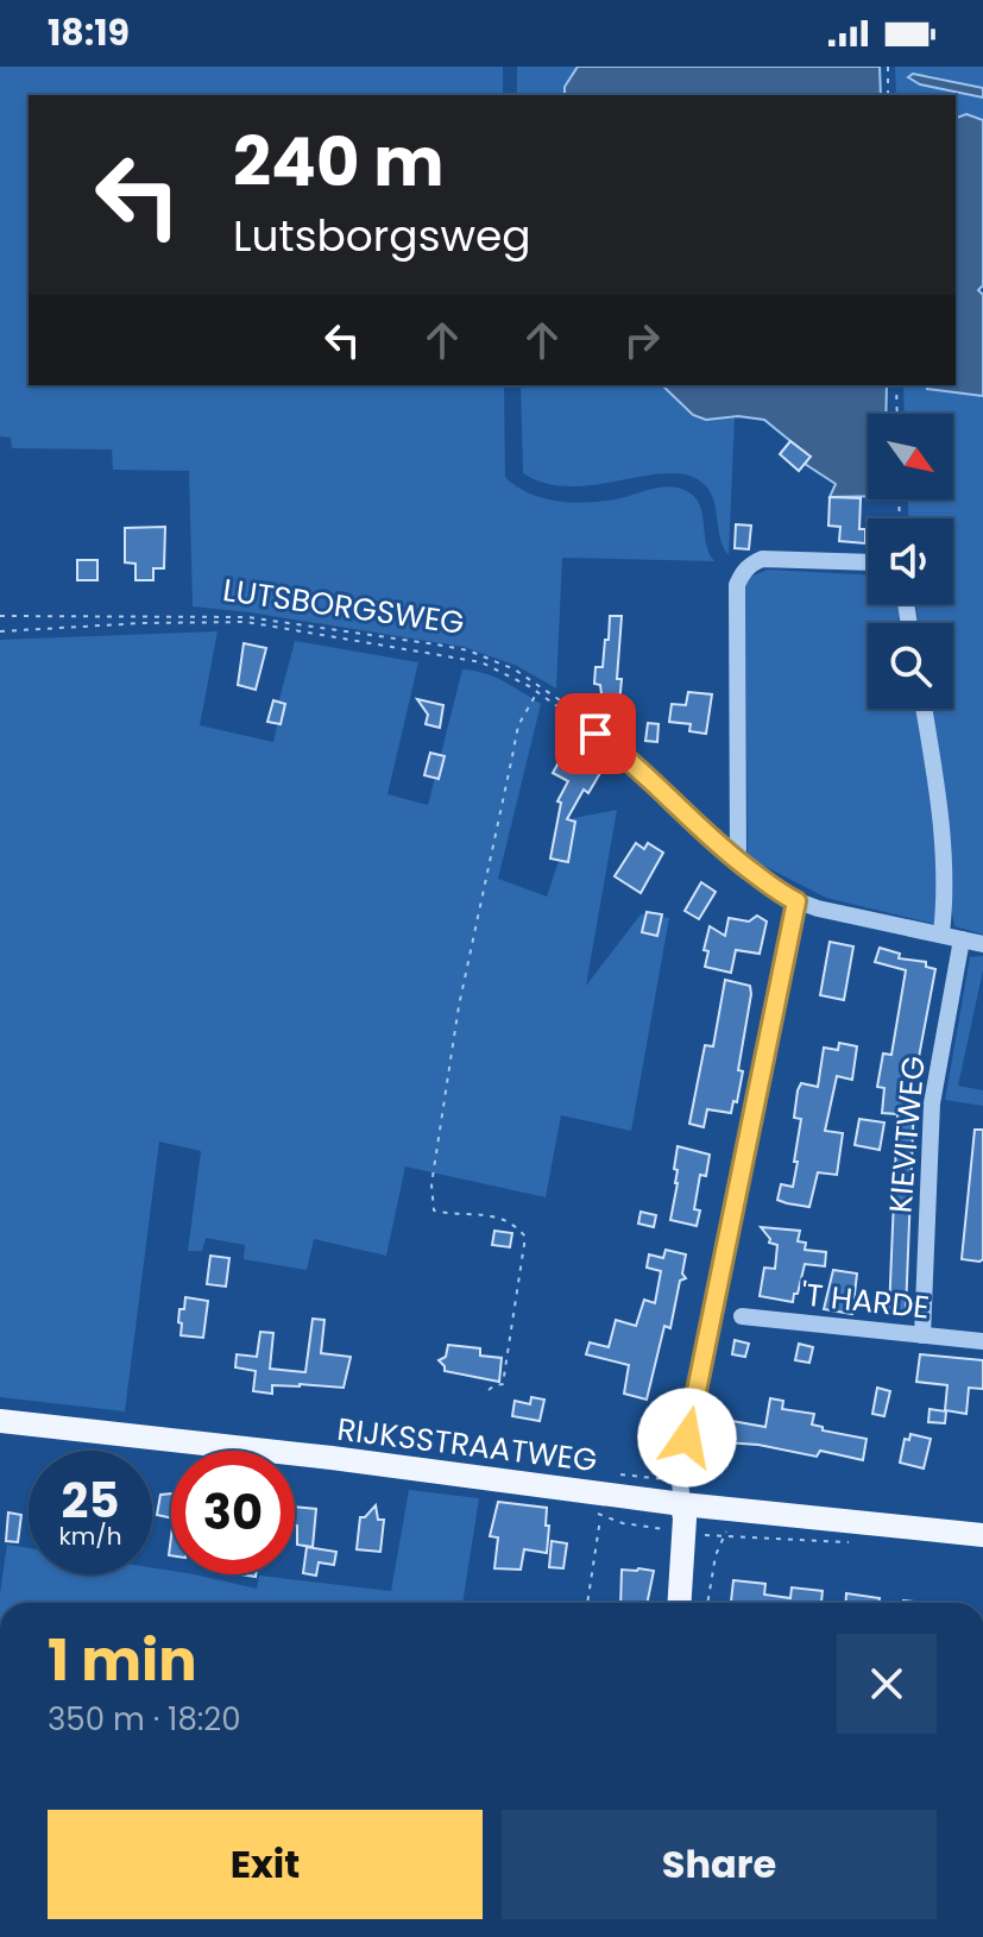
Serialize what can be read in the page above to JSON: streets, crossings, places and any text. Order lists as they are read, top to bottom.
{
  "streets": {
    "main road": ["RIJKSSTRAATWEG"],
    "street": ["KIEVITWEG", "'T HARDE"],
    "path": ["LUTSBORGSWEG"]
  },
  "crossings": [
    ["KIEVITWEG", "'T HARDE"]
  ],
  "north": "bottom right",
  "page": {
    "status": "18:19",
    "turn": ["240 m", "Lutsborgsweg"],
    "speed": "25 km/h",
    "limit": "30",
    "heading": ["1 min", "350 m · 18:20"],
    "buttons": ["Exit", "Share"]
  }
}
